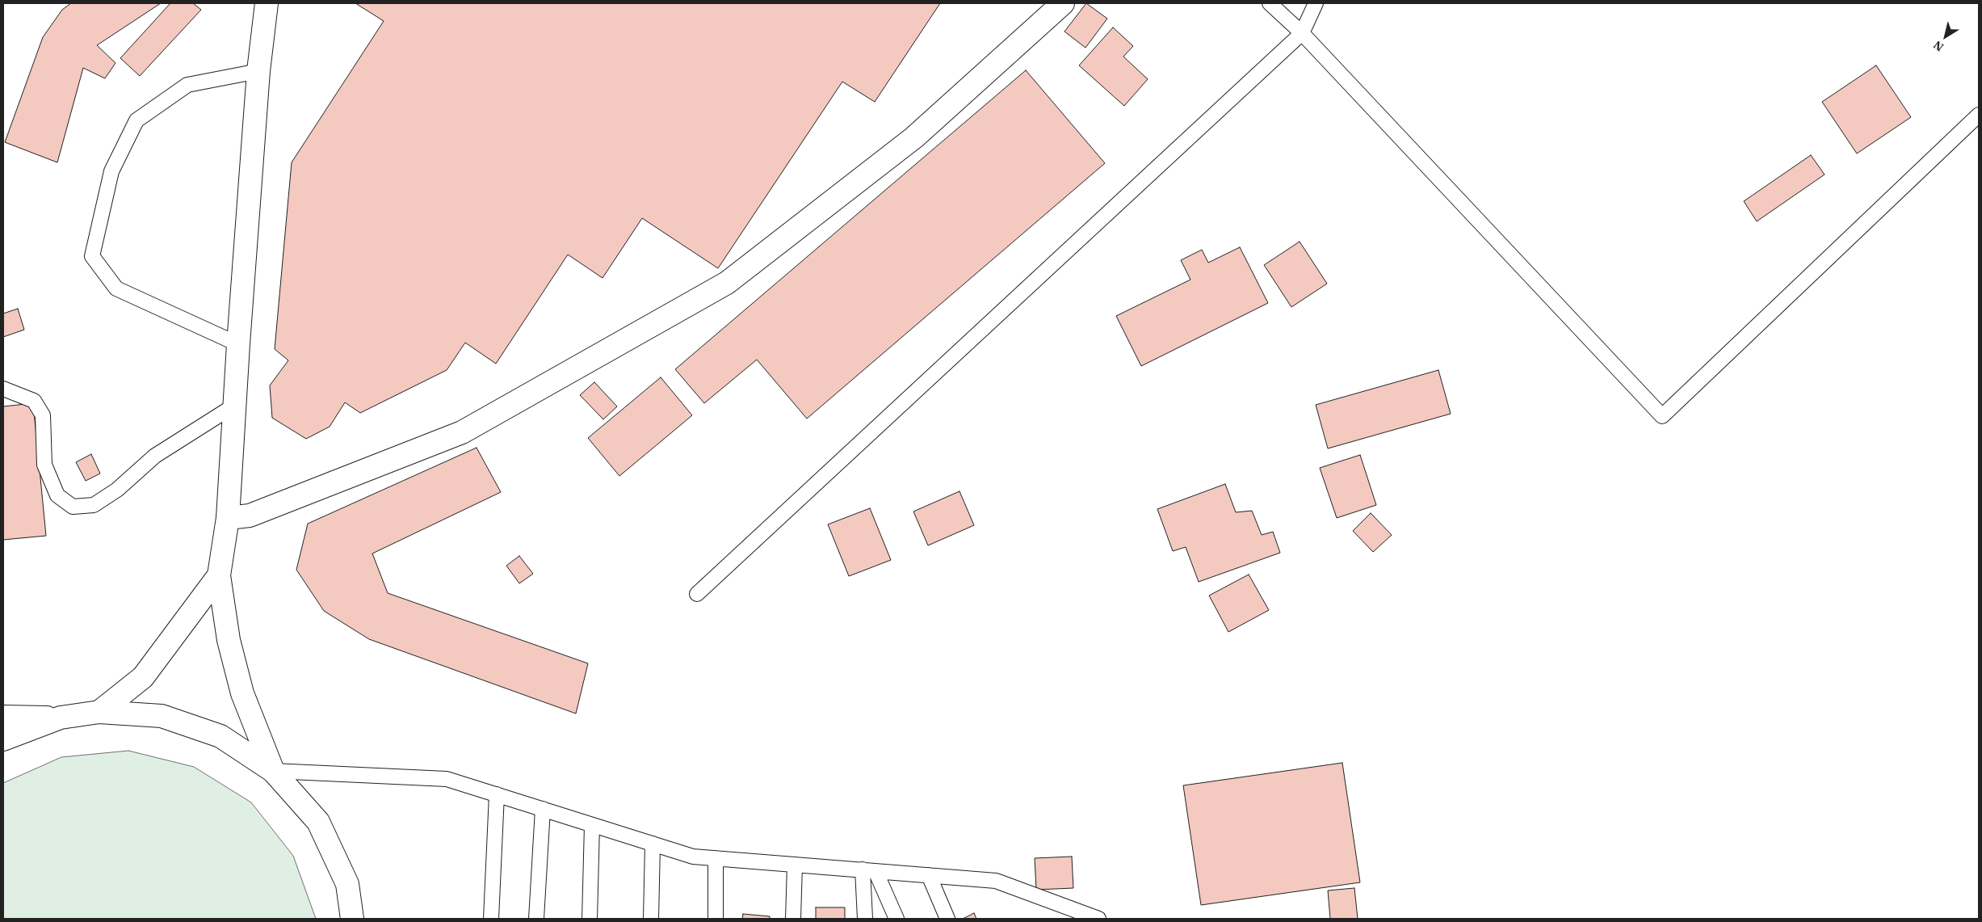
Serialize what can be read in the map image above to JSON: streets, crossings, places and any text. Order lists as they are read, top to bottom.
{
  "north": "bottom left"
}
